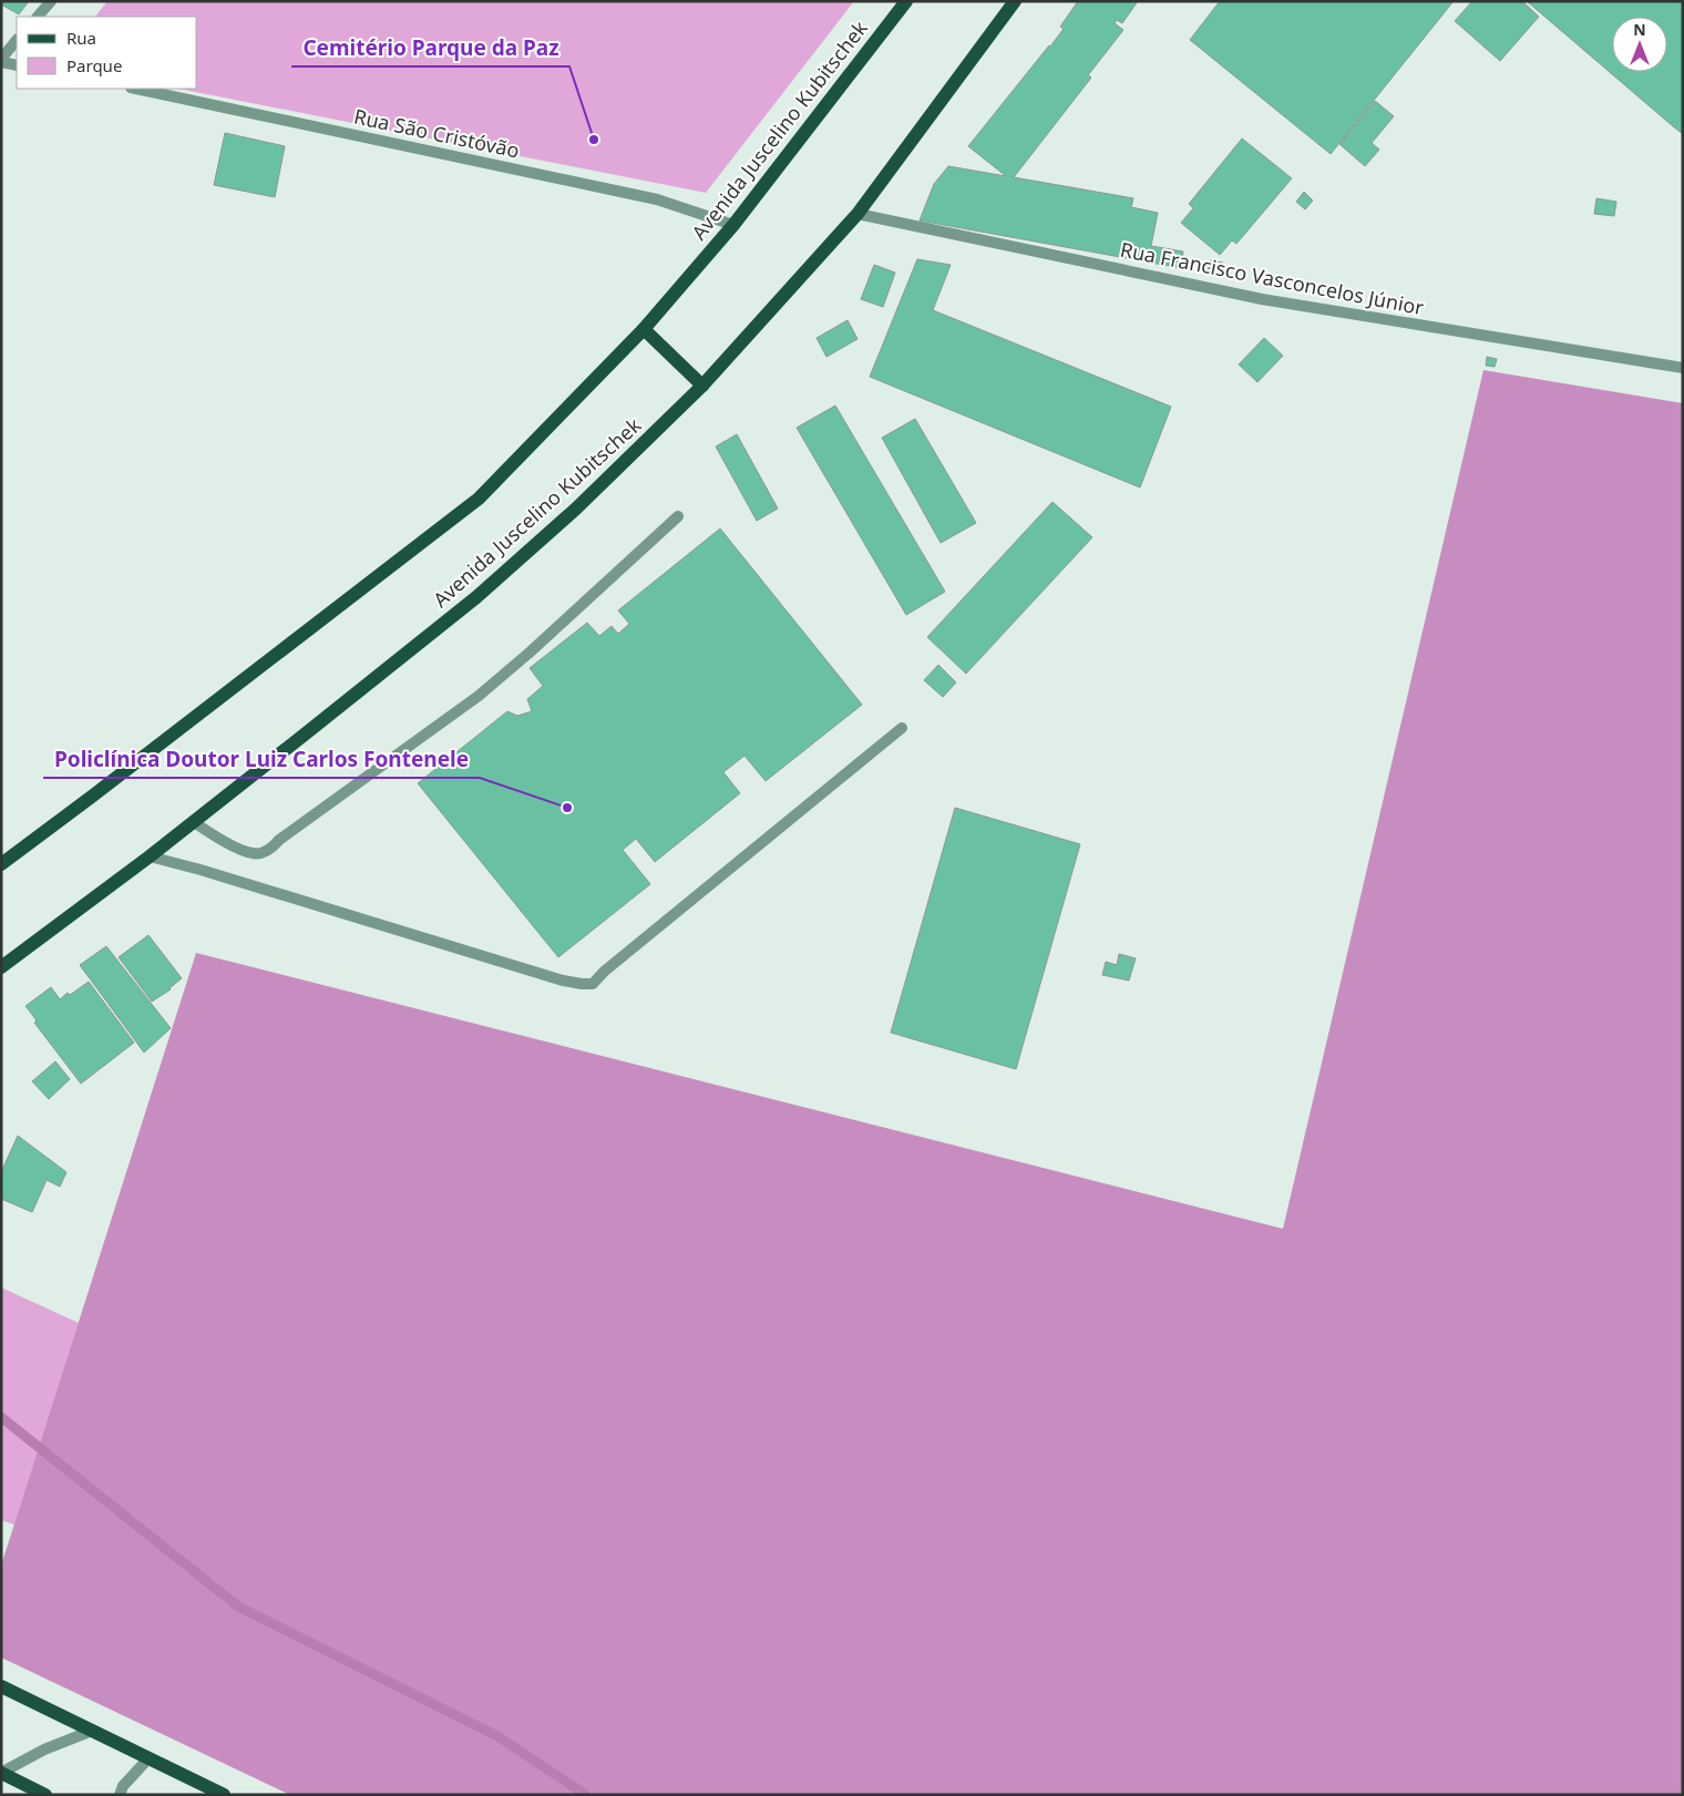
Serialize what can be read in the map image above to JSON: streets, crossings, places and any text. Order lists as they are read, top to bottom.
{
  "streets": {
    "main road": ["Avenida Juscelino Kubitschek"],
    "street": ["Rua São Cristóvão", "Rua Francisco Vasconcelos Júnior"]
  },
  "crossings": [
    ["Avenida Juscelino Kubitschek", "Rua São Cristóvão"],
    ["Avenida Juscelino Kubitschek", "Rua Francisco Vasconcelos Júnior"]
  ],
  "places": ["Cemitério Parque da Paz", "Policlínica Doutor Luiz Carlos Fontenele"],
  "legend": ["Rua", "Parque"],
  "north": "top"
}
